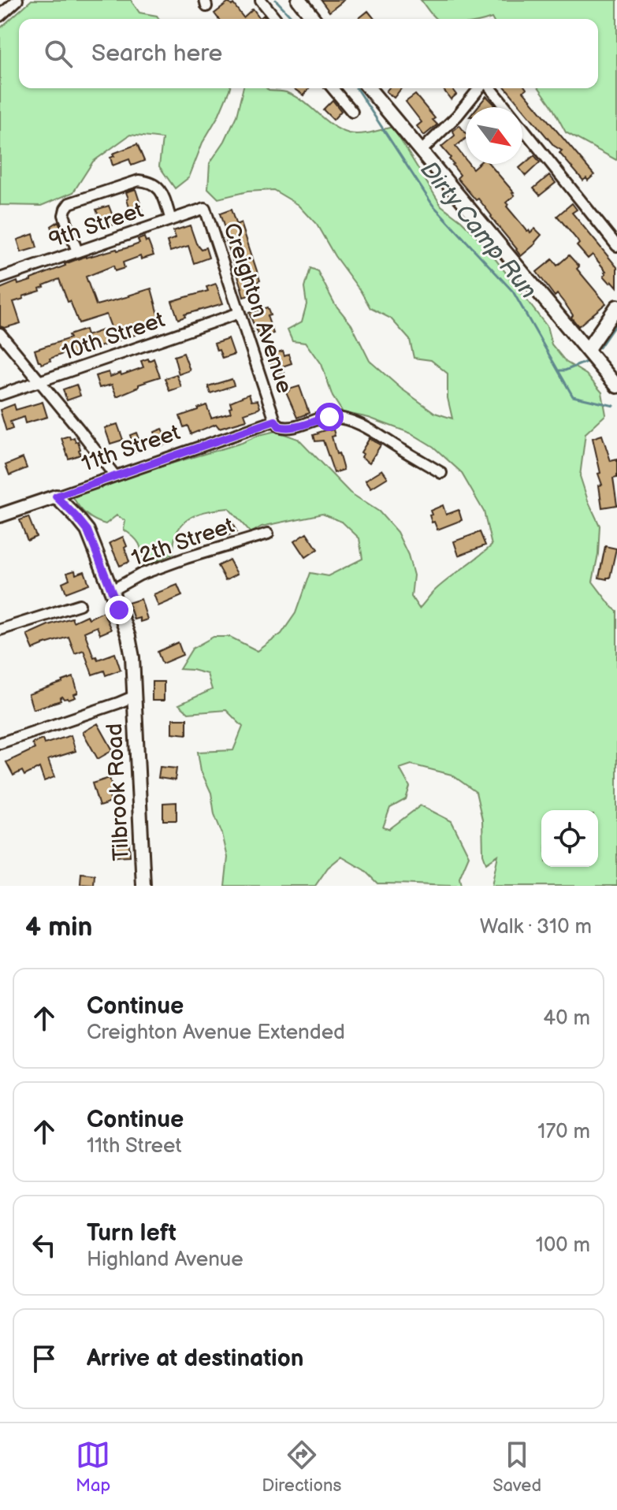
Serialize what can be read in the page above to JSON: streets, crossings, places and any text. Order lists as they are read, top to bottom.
{
  "streets": {
    "street": [
      "9th Street",
      "Creighton Avenue",
      "10th Street",
      "11th Street",
      "12th Street",
      "Tilbrook Road"
    ]
  },
  "crossings": [
    ["9th Street", "Creighton Avenue"],
    ["Creighton Avenue", "10th Street"],
    ["Creighton Avenue", "11th Street"],
    ["11th Street", "Tilbrook Road"],
    ["12th Street", "Tilbrook Road"]
  ],
  "water": ["Dirty Camp Run"],
  "north": "bottom right",
  "page": {
    "search": "Search here",
    "heading": ["4 min", "Walk · 310 m"],
    "list": [
      ["Continue", "Creighton Avenue Extended", "40 m"],
      ["Continue", "11th Street", "170 m"],
      ["Turn left", "Highland Avenue", "100 m"],
      "Arrive at destination"
    ],
    "nav": ["Map", "Directions", "Saved"]
  }
}
